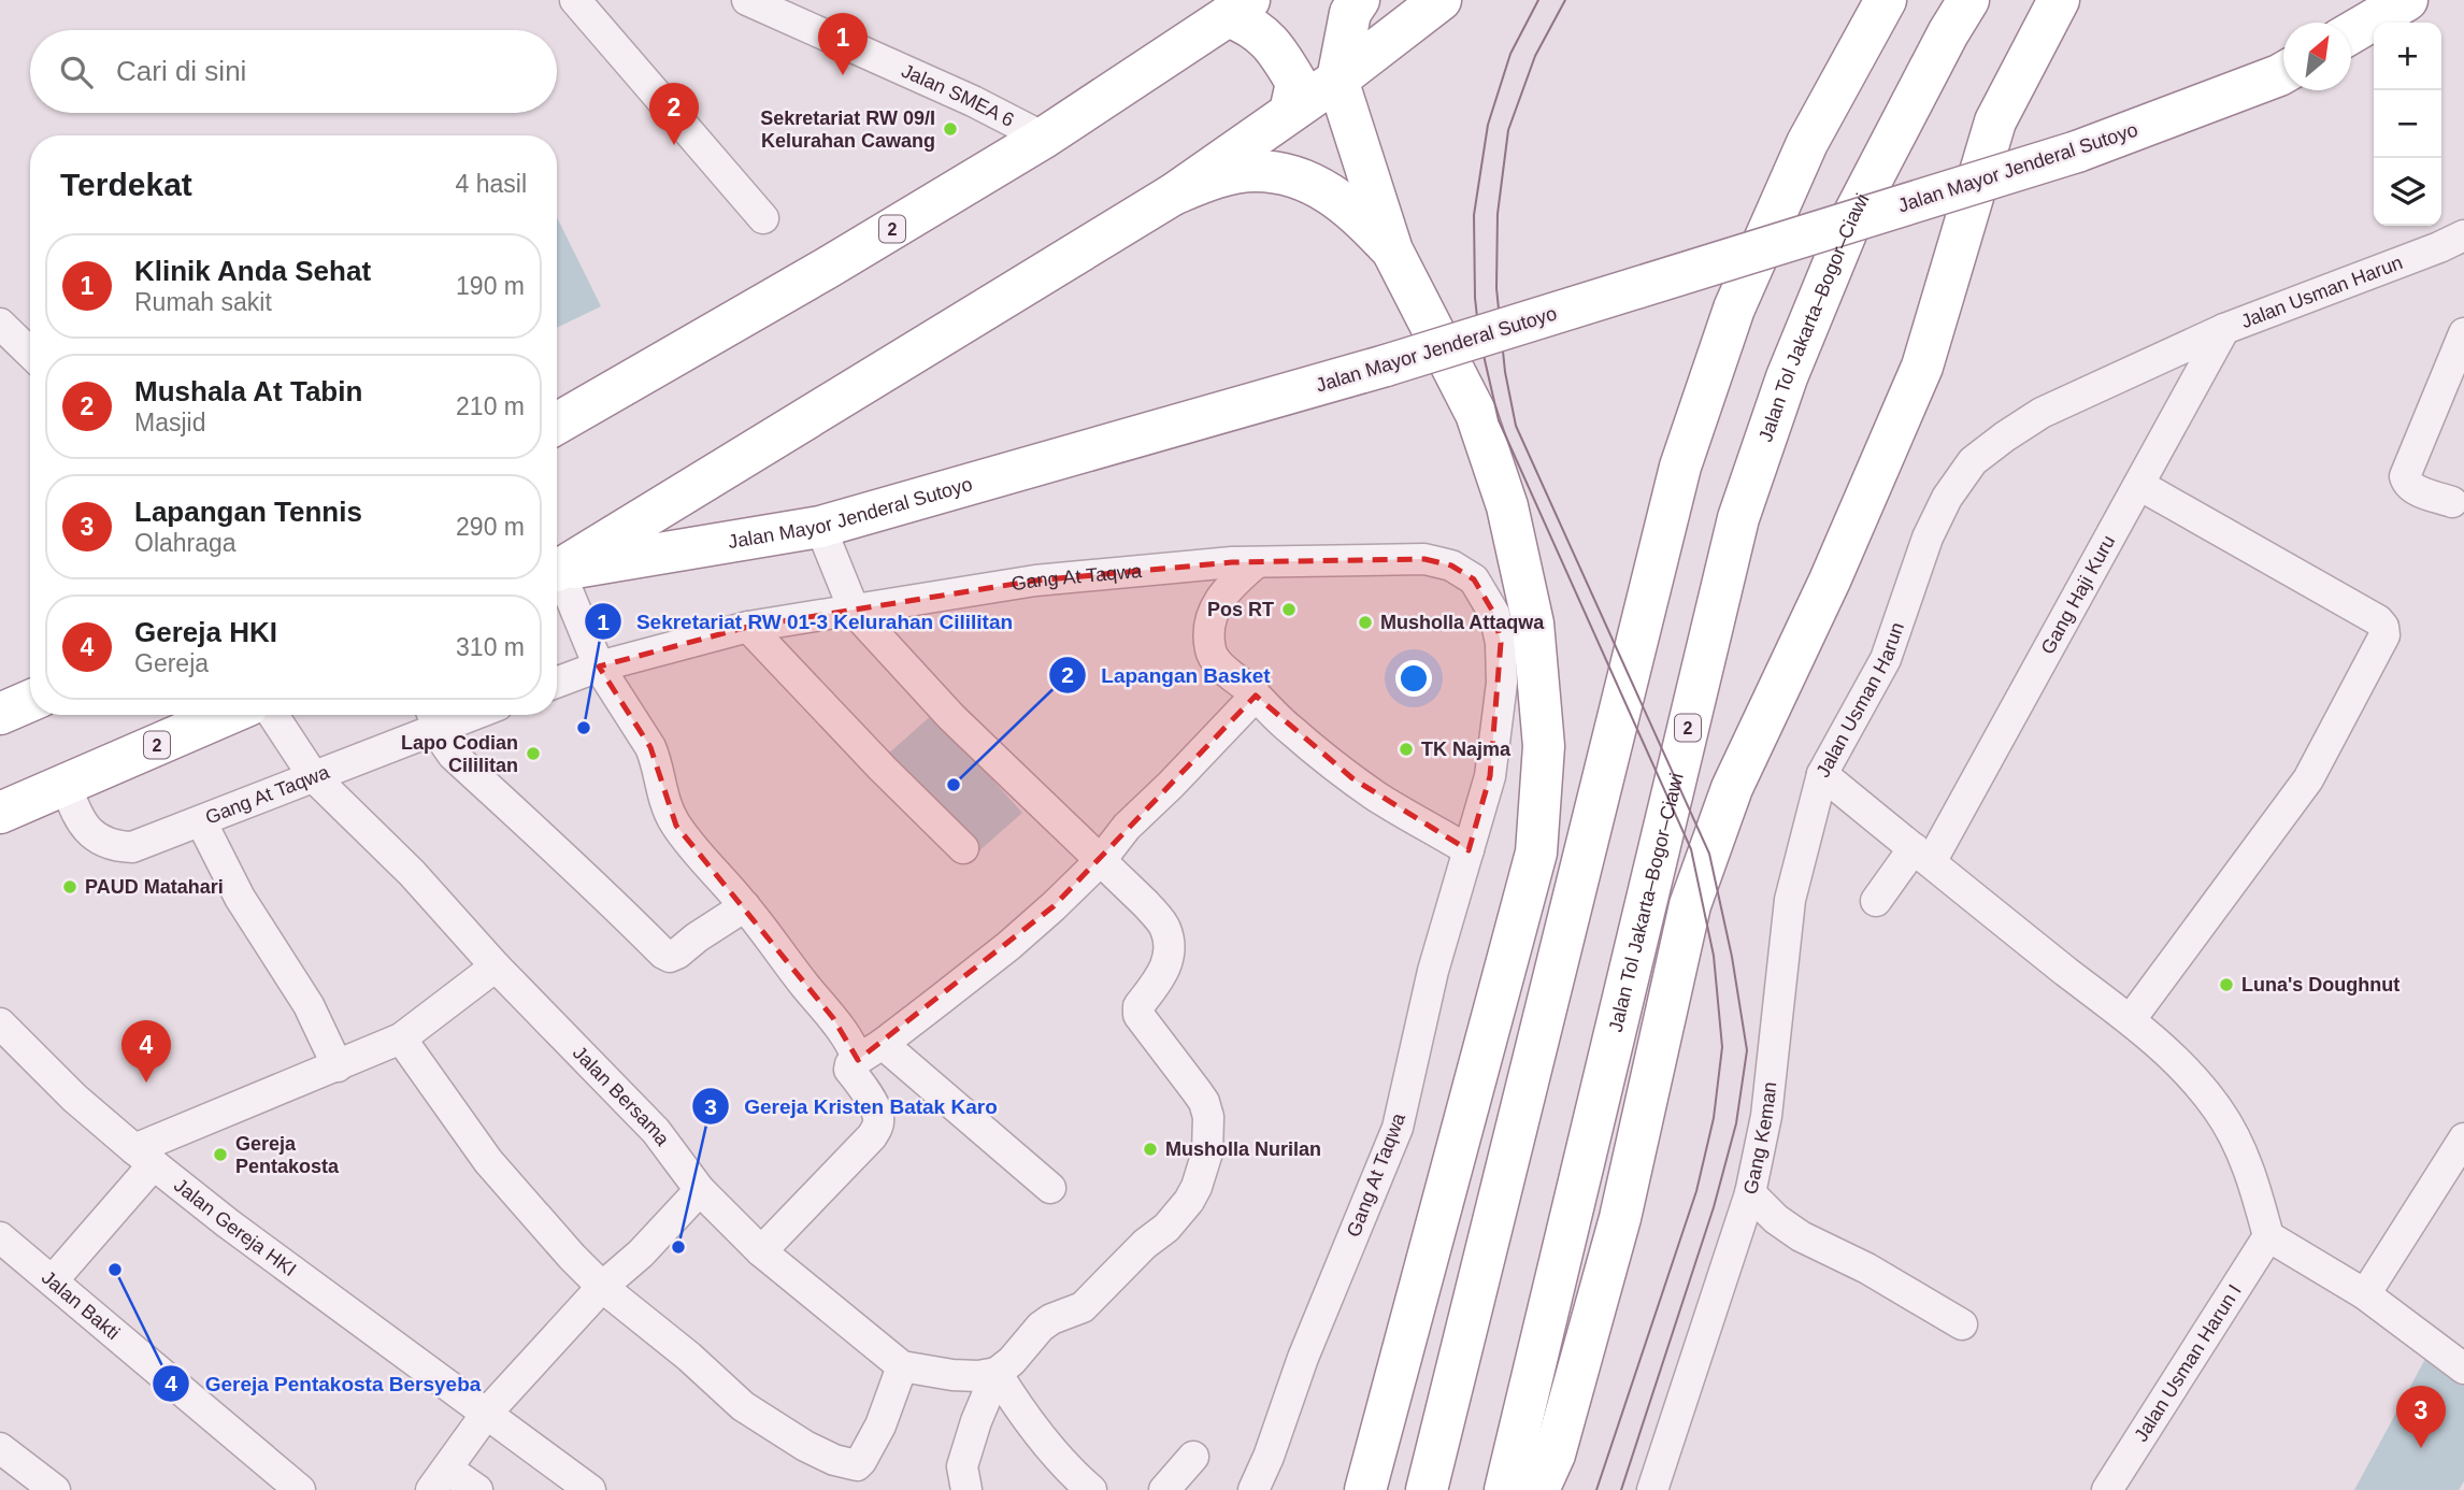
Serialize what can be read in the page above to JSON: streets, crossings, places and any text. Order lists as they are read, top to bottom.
{
  "streets": {
    "highway": ["Jalan Mayor Jenderal Sutoyo", "2", "Jalan Tol Jakarta–Bogor–Ciawi"],
    "street": [
      "Jalan SMEA 6",
      "Jalan Usman Harun",
      "Gang At Taqwa",
      "Gang Haji Kuru",
      "Jalan Bersama",
      "Gang Keman",
      "Jalan Gereja HKI",
      "Jalan Bakti",
      "Jalan Usman Harun I"
    ]
  },
  "crossings": [
    ["Jalan SMEA 6", "2"],
    ["2", "Gang At Taqwa"],
    ["Jalan Usman Harun", "Gang Haji Kuru"],
    ["Jalan Usman Harun", "Gang Keman"],
    ["Jalan Usman Harun", "Jalan Usman Harun I"],
    ["Gang At Taqwa", "Jalan Bersama"]
  ],
  "places": [
    "Sekretariat RW 09/I Kelurahan Cawang",
    "Pos RT",
    "Musholla Attaqwa",
    "Sekretariat RW 01-3 Kelurahan Cililitan",
    "TK Najma",
    "Lapo Codian Cililitan",
    "Lapangan Basket",
    "PAUD Matahari",
    "Luna's Doughnut",
    "Musholla Nurilan",
    "Gereja Pentakosta",
    "Gereja Kristen Batak Karo",
    "Gereja Pentakosta Bersyeba"
  ],
  "north": "top right",
  "page": {
    "pins": [
      "1",
      "2",
      "4",
      "3"
    ],
    "map_buttons": ["+", "−"],
    "search": "Cari di sini",
    "heading": ["Terdekat", "4 hasil"],
    "list": [
      {
        "mark": "1",
        "name": "Klinik Anda Sehat",
        "note": "Rumah sakit",
        "value": "190 m"
      },
      {
        "mark": "2",
        "name": "Mushala At Tabin",
        "note": "Masjid",
        "value": "210 m"
      },
      {
        "mark": "3",
        "name": "Lapangan Tennis",
        "note": "Olahraga",
        "value": "290 m"
      },
      {
        "mark": "4",
        "name": "Gereja HKI",
        "note": "Gereja",
        "value": "310 m"
      }
    ]
  }
}
